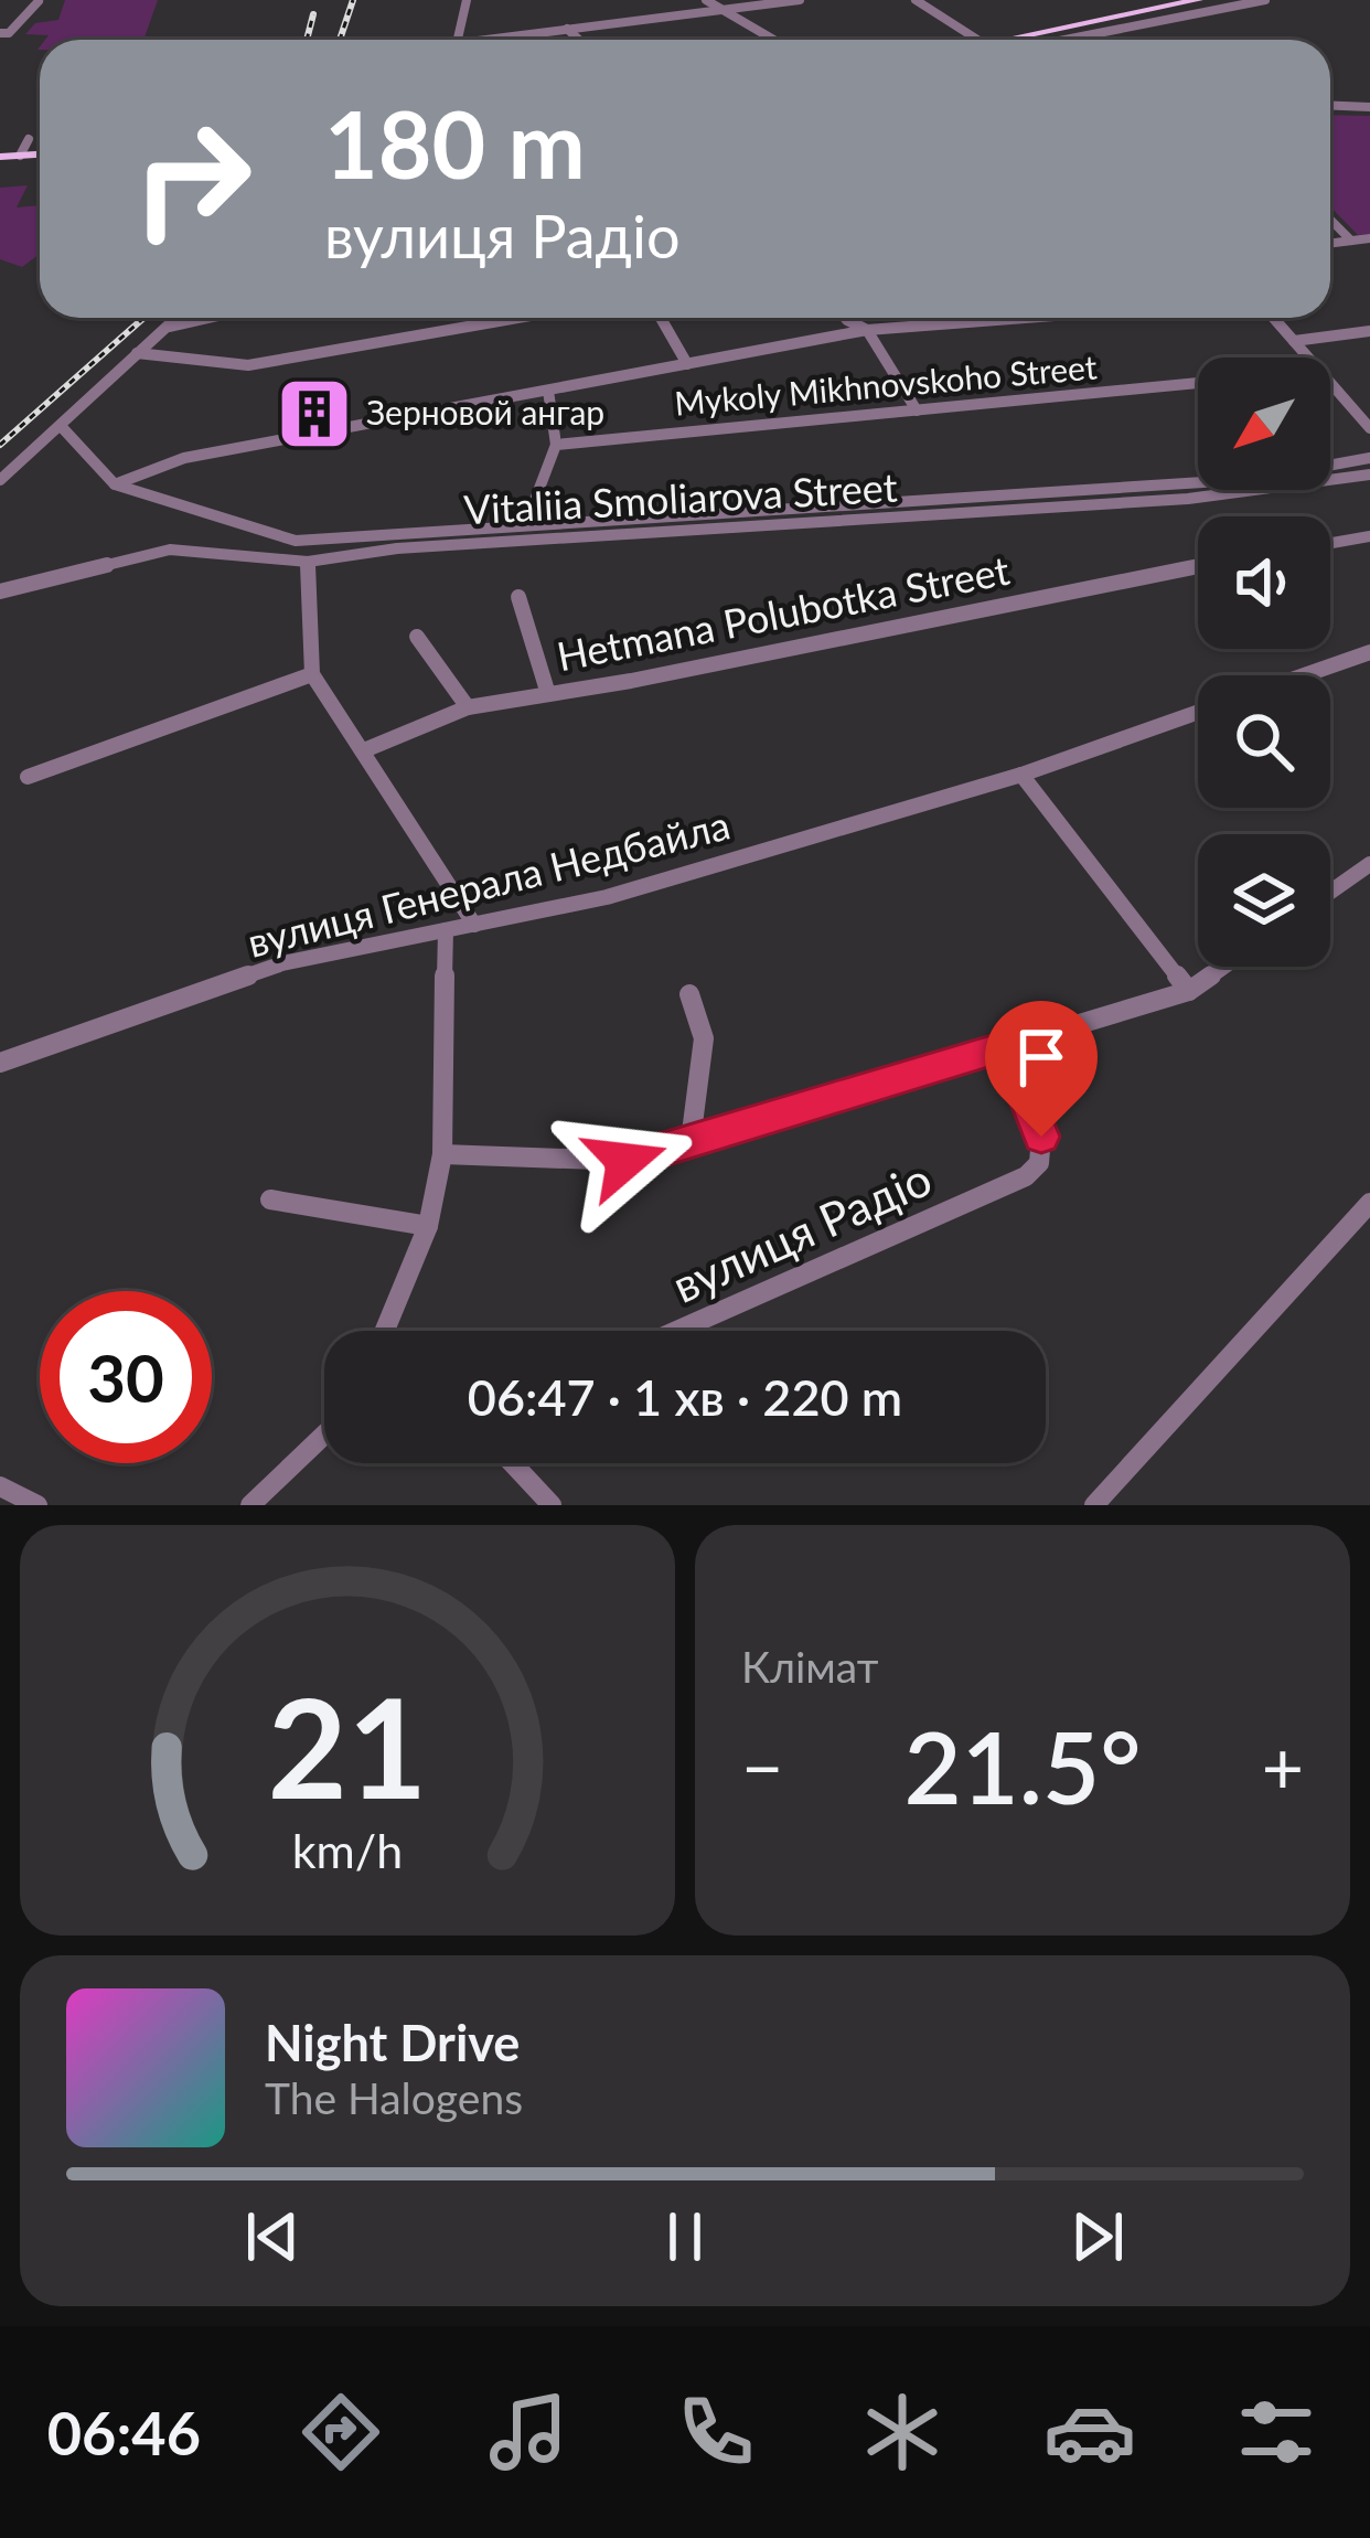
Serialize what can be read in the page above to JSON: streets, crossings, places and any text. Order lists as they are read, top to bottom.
{
  "streets": {
    "street": [
      "Mykoly Mikhnovskoho Street",
      "Vitaliia Smoliarova Street",
      "Hetmana Polubotka Street",
      "вулиця Генерала Недбайла",
      "вулиця Радіо"
    ]
  },
  "places": {
    "building": ["Зерновой ангар"]
  },
  "north": "bottom left",
  "page": {
    "turn": ["180 m", "вулиця Радіо"],
    "limit": "30",
    "trip": "06:47 · 1 хв · 220 m",
    "tile": "Клімат",
    "heat": ["−", "21.5°", "+"],
    "song": ["Night Drive", "The Halogens"],
    "tabs": "06:46",
    "gauge": ["21", "km/h"]
  }
}
